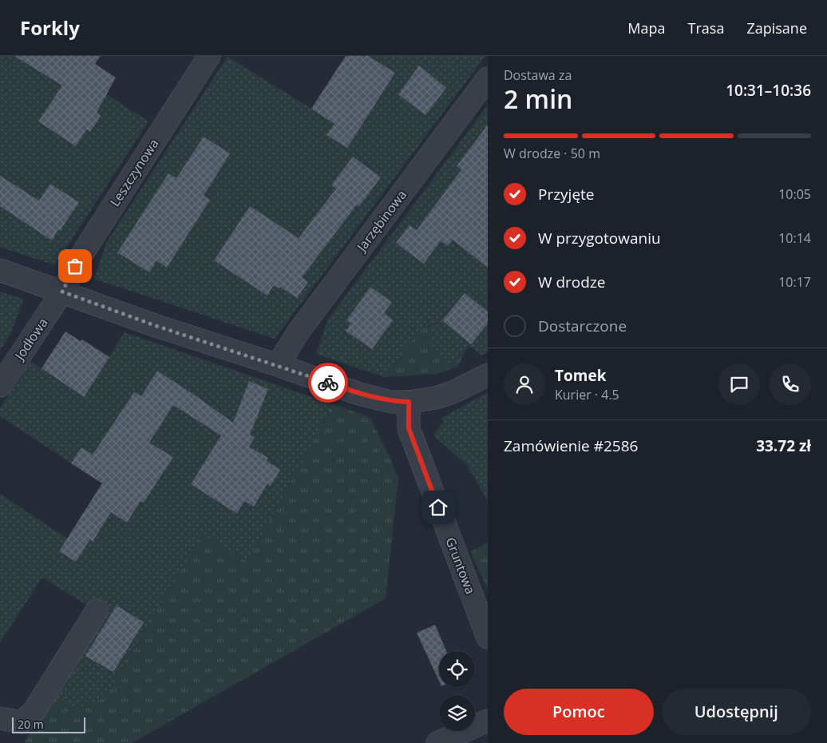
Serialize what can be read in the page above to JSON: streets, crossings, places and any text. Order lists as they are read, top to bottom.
{
  "streets": {
    "street": [
      "Leszczynowa",
      "Jarzębinowa",
      "Jodłowa",
      "Gruntowa"
    ]
  },
  "crossings": [
    ["Leszczynowa", "Jodłowa"]
  ],
  "scale_bar": "20 m",
  "page": {
    "header": "Forkly",
    "nav": ["Mapa", "Trasa", "Zapisane"],
    "heading": ["2 min", "Dostawa za", "10:31–10:36"],
    "panel": [
      "Tomek",
      "Kurier · 4.5",
      "Zamówienie #2586",
      "33.72 zł"
    ],
    "bar": "W drodze · 50 m",
    "list": [
      ["Przyjęte", "10:05"],
      ["W przygotowaniu", "10:14"],
      ["W drodze", "10:17"],
      "Dostarczone"
    ],
    "buttons": ["Pomoc", "Udostępnij"],
    "scale": "20 m"
  }
}
